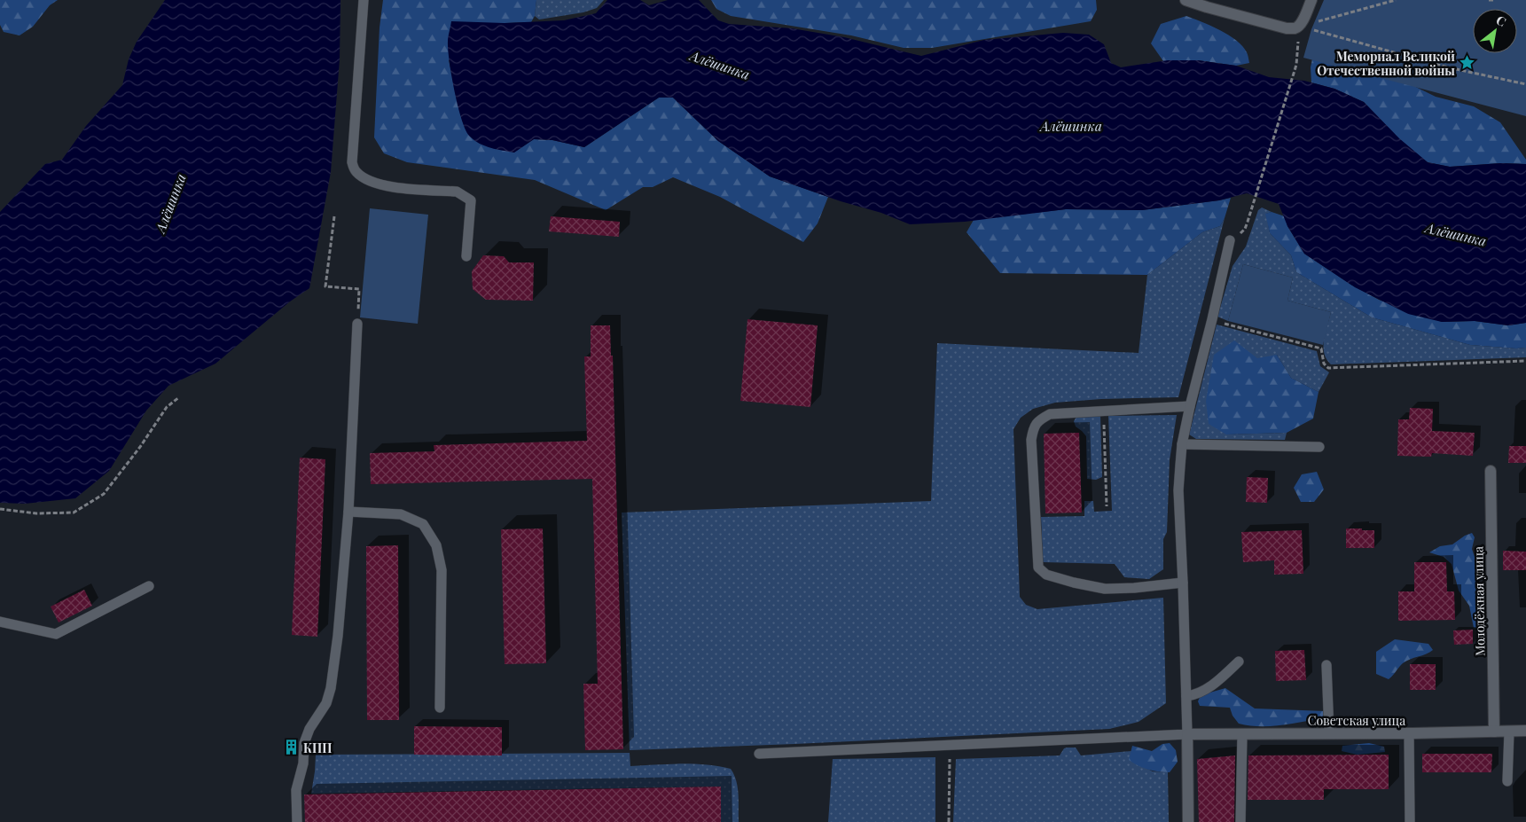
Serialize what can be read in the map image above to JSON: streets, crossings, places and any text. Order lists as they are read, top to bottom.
{
  "streets": {
    "street": ["Молодёжная улица", "Советская улица"]
  },
  "crossings": [
    ["Молодёжная улица", "Советская улица"]
  ],
  "water": ["Алёшинка"],
  "places": {
    "place": ["Мемориал Великой Отечественной войны"],
    "building": ["КПП"]
  },
  "north": "top right"
}
